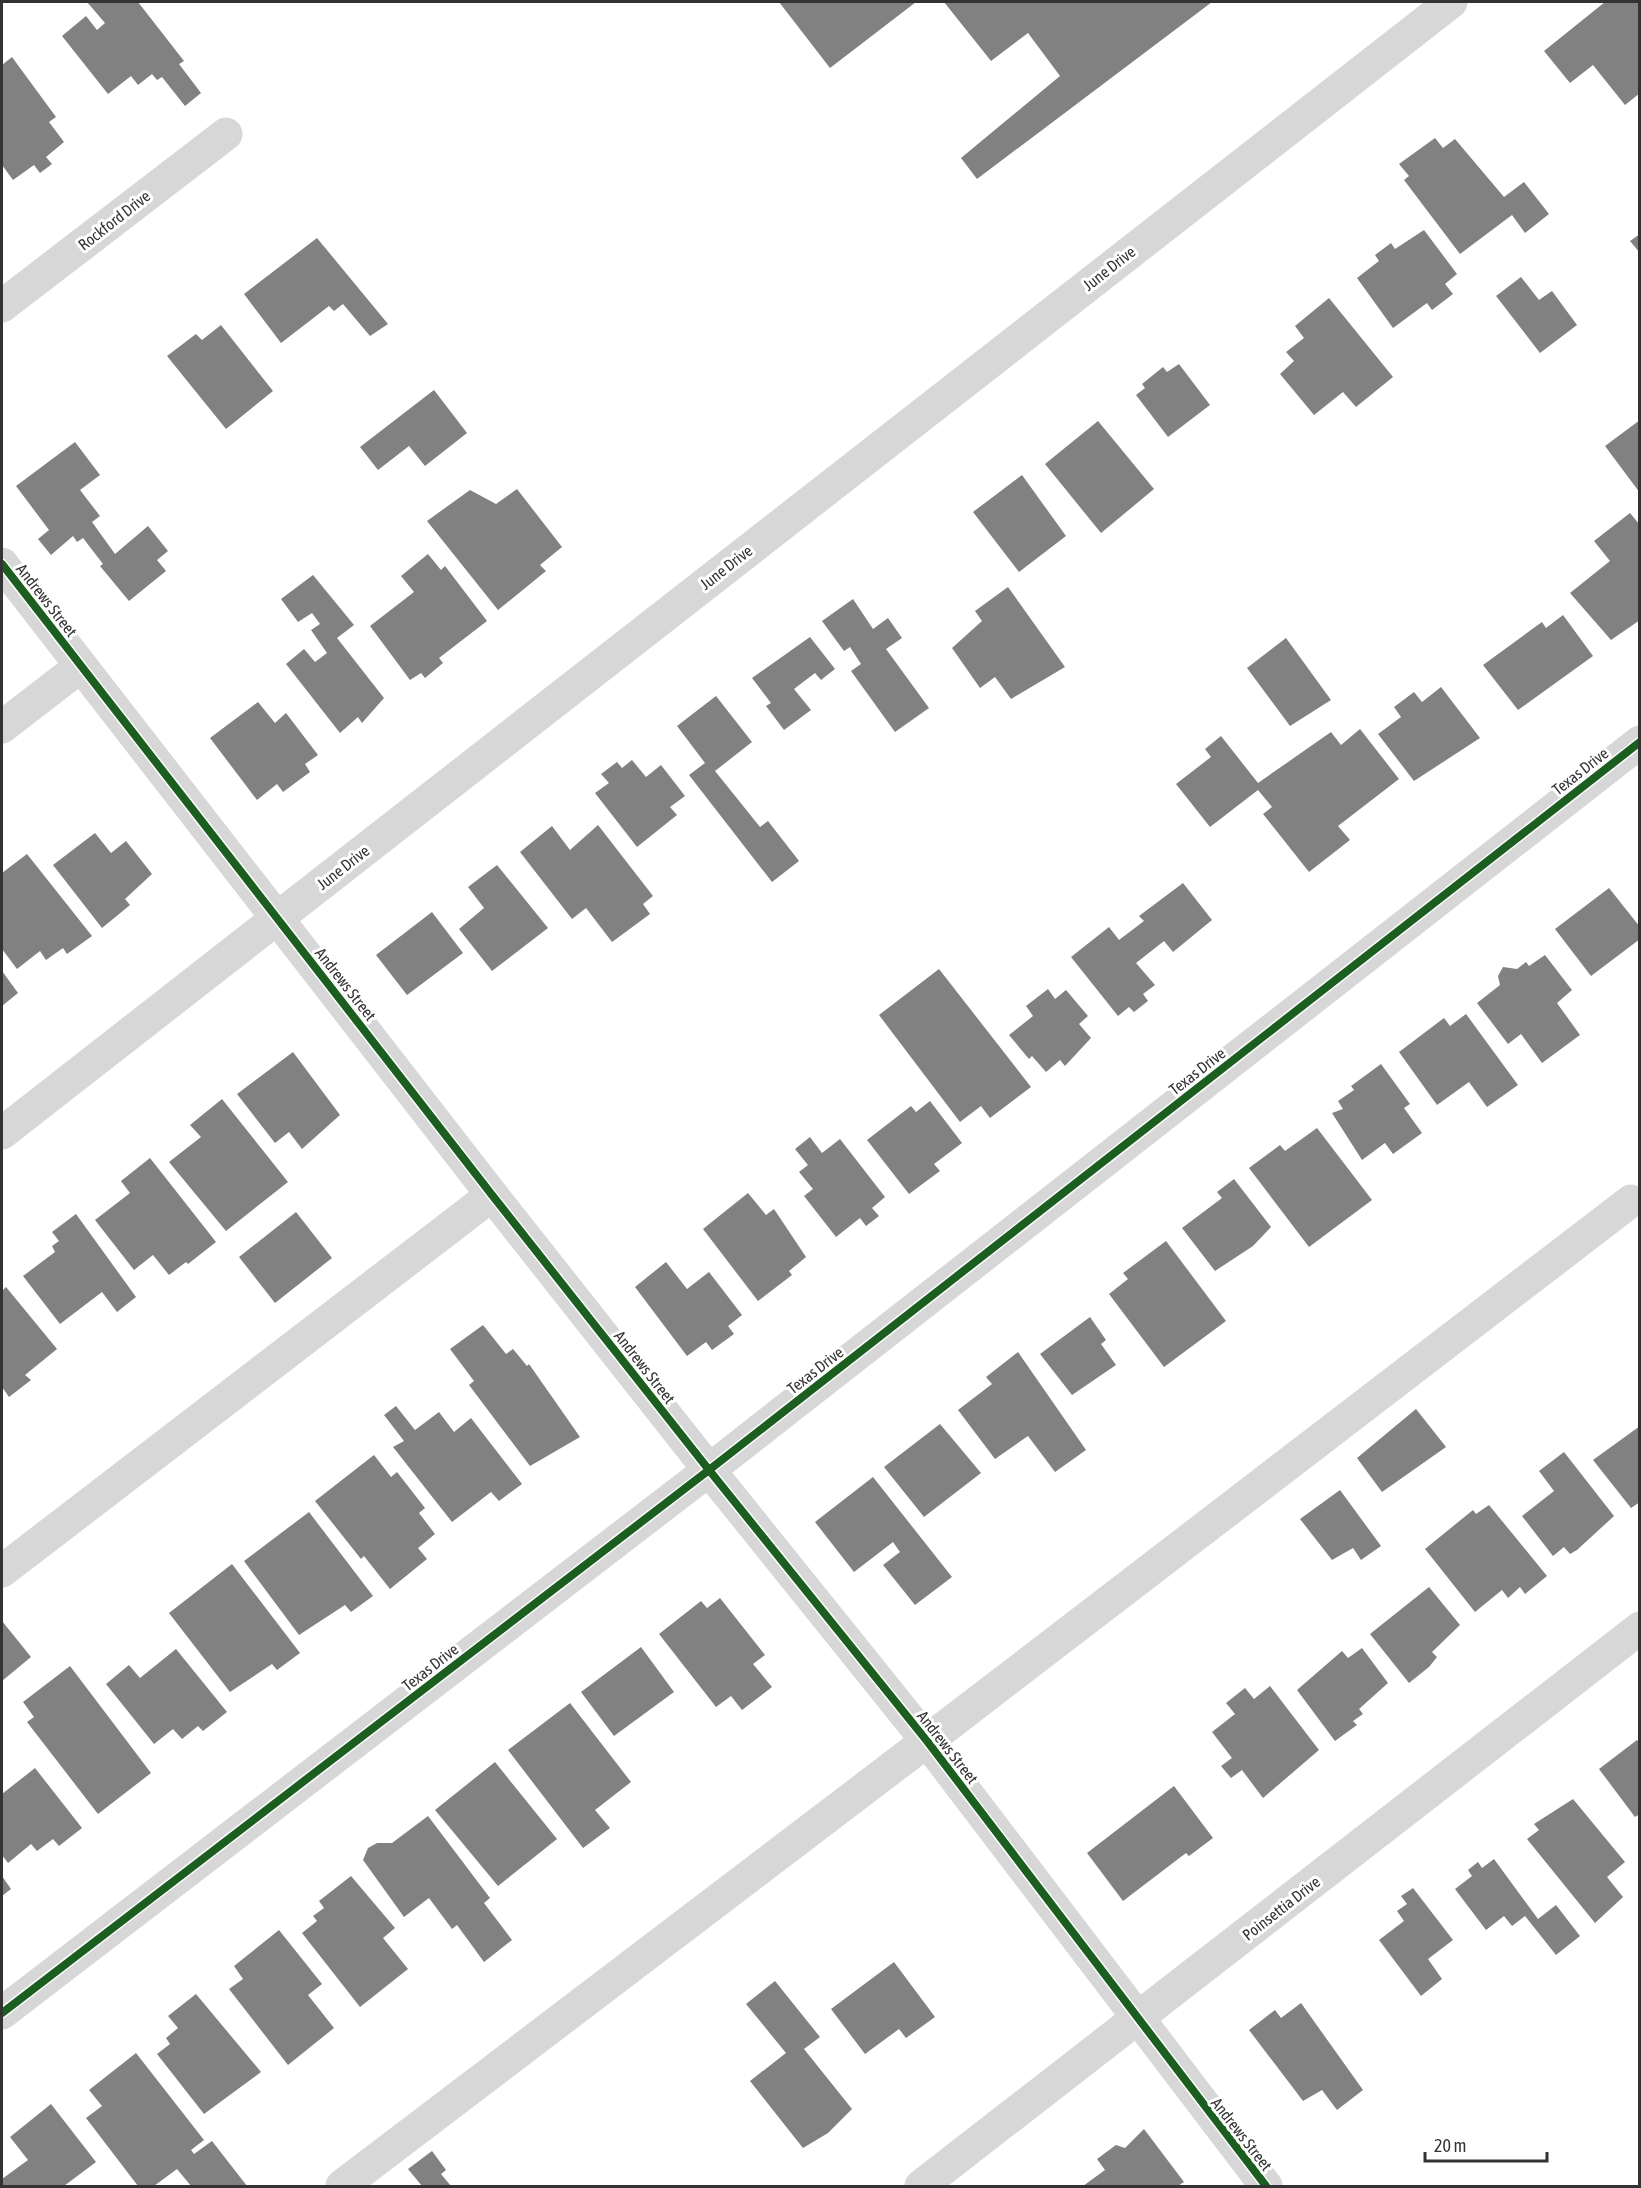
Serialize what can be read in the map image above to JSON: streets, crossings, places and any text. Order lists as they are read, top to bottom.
{
  "streets": {
    "street": [
      "Rockford Drive",
      "June Drive",
      "Andrews Street",
      "Texas Drive",
      "Poinsettia Drive"
    ]
  },
  "crossings": [
    ["June Drive", "Andrews Street"],
    ["Andrews Street", "Texas Drive"],
    ["Andrews Street", "Poinsettia Drive"]
  ],
  "scale_bar": "20 m"
}
